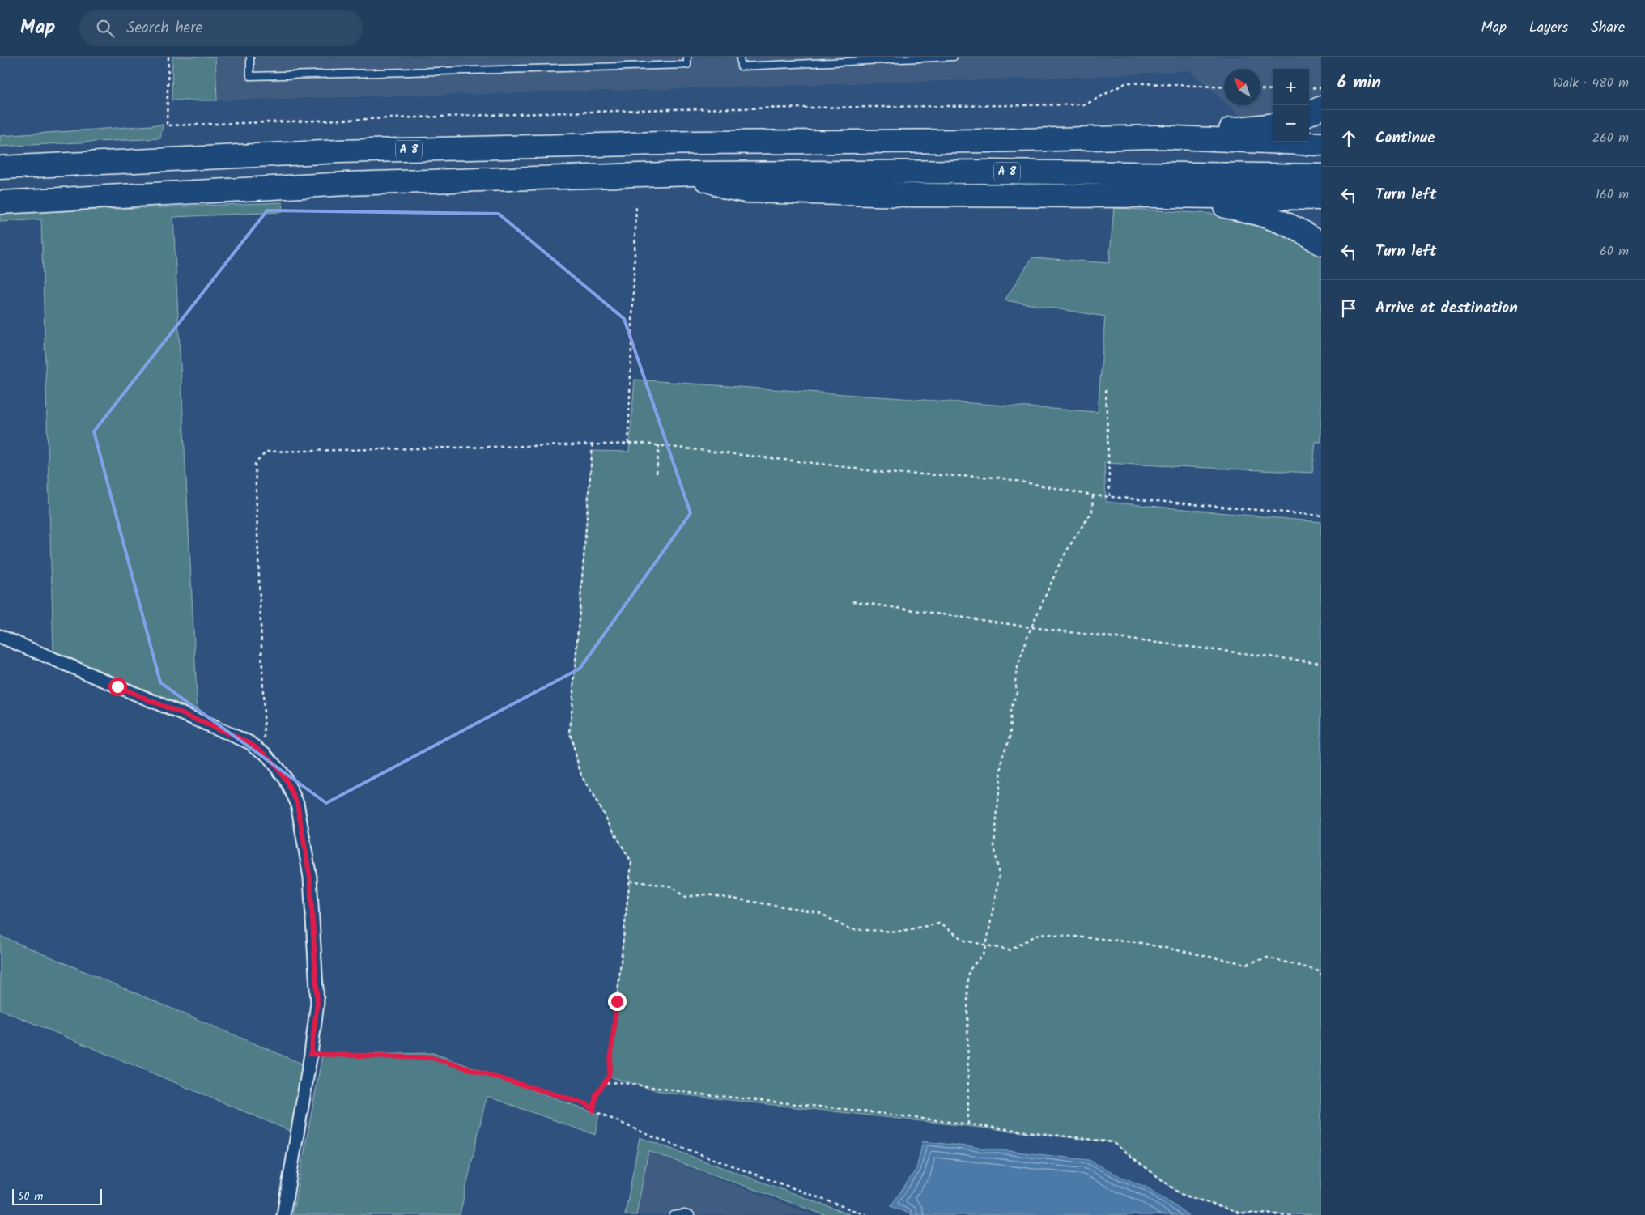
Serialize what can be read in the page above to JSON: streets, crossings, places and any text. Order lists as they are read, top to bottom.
{
  "streets": {
    "highway": ["A 8"]
  },
  "scale_bar": "50 m",
  "north": "top left",
  "page": {
    "header": "Map",
    "search": "Search here",
    "nav": ["Map", "Layers", "Share"],
    "heading": ["6 min", "Walk · 480 m"],
    "map_buttons": ["+", "−"],
    "list": [
      ["Continue", "260 m"],
      ["Turn left", "160 m"],
      ["Turn left", "60 m"],
      "Arrive at destination"
    ],
    "scale": "50 m"
  }
}
